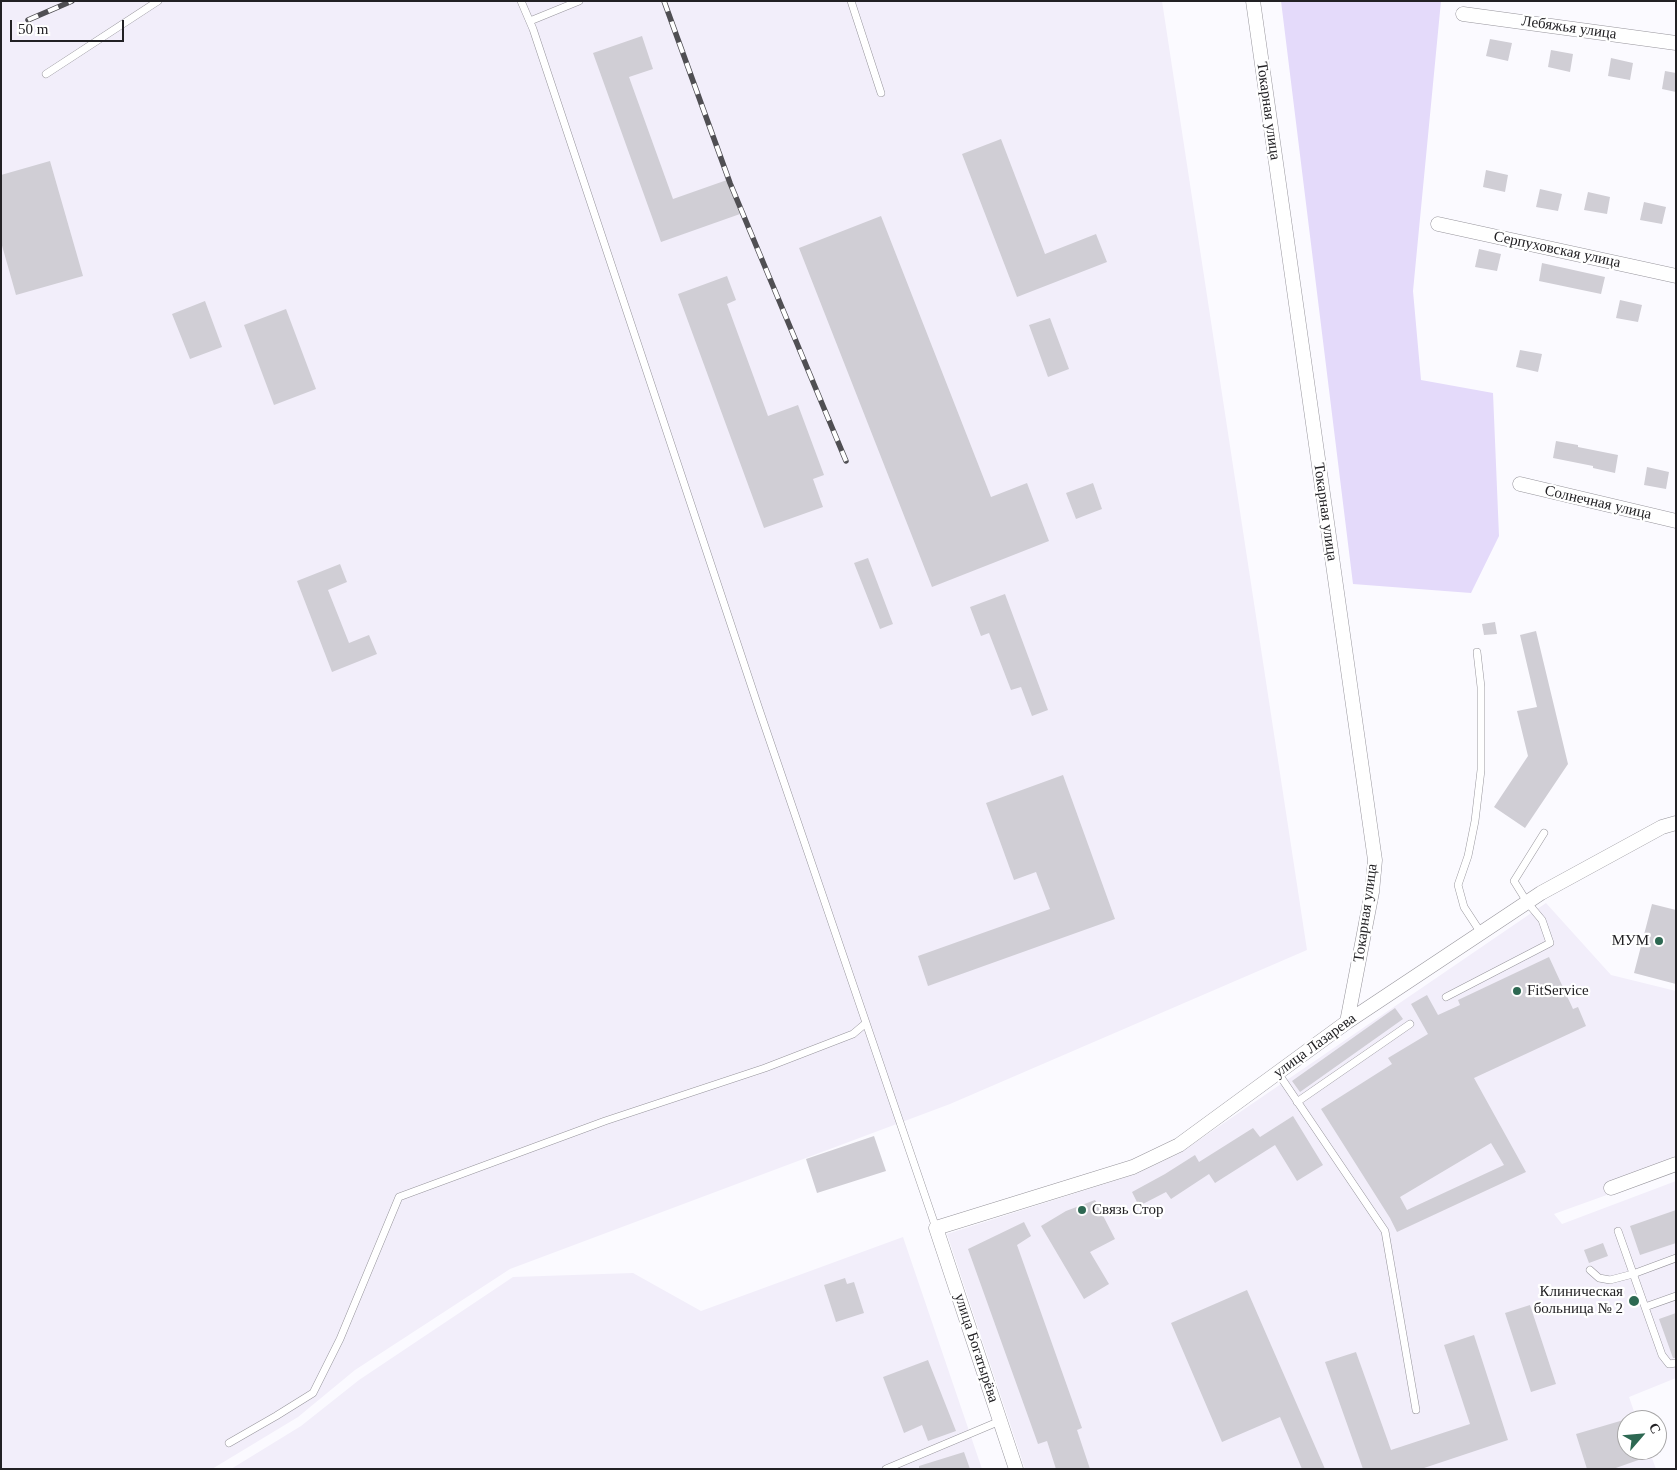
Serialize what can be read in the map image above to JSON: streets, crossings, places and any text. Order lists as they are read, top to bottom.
{
  "streets": {
    "street": [
      "Лебяжья улица",
      "Токарная улица",
      "Серпуховская улица",
      "Солнечная улица",
      "улица Лазарева",
      "улица Богатырёва"
    ]
  },
  "crossings": [
    ["Токарная улица", "улица Лазарева"],
    ["улица Лазарева", "улица Богатырёва"]
  ],
  "places": [
    "МУМ",
    "FitService",
    "Связь Стор",
    "Клиническая больница № 2"
  ],
  "scale_bar": "50 m",
  "north": "top right"
}
